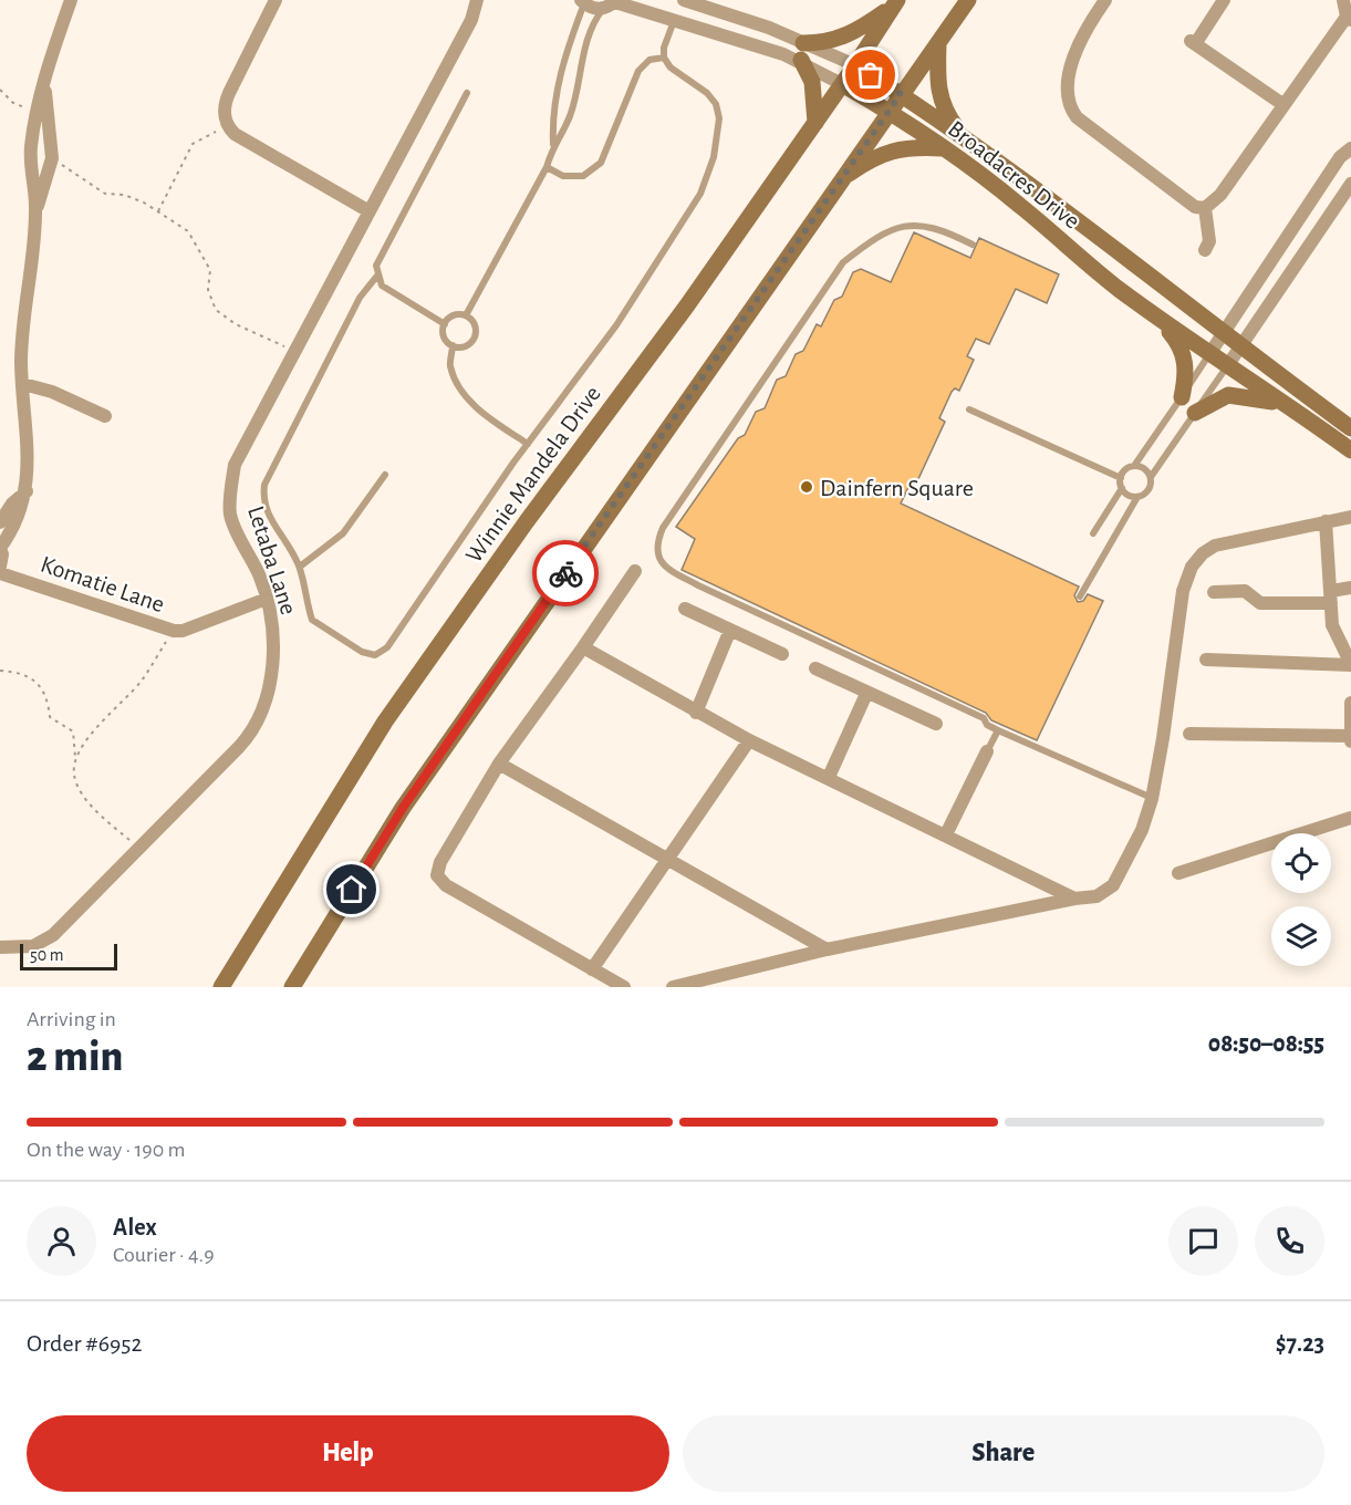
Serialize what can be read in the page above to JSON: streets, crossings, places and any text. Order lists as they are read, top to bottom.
{
  "streets": {
    "main road": ["Broadacres Drive", "Winnie Mandela Drive"],
    "street": ["Letaba Lane", "Komatie Lane"]
  },
  "crossings": [
    ["Broadacres Drive", "Winnie Mandela Drive"],
    ["Letaba Lane", "Komatie Lane"]
  ],
  "places": ["Dainfern Square"],
  "scale_bar": "50 m",
  "page": {
    "scale": "50 m",
    "heading": ["2 min", "Arriving in", "08:50–08:55"],
    "panel": [
      "Alex",
      "Courier · 4.9",
      "Order #6952",
      "$7.23"
    ],
    "bar": "On the way · 190 m",
    "buttons": ["Help", "Share"]
  }
}
